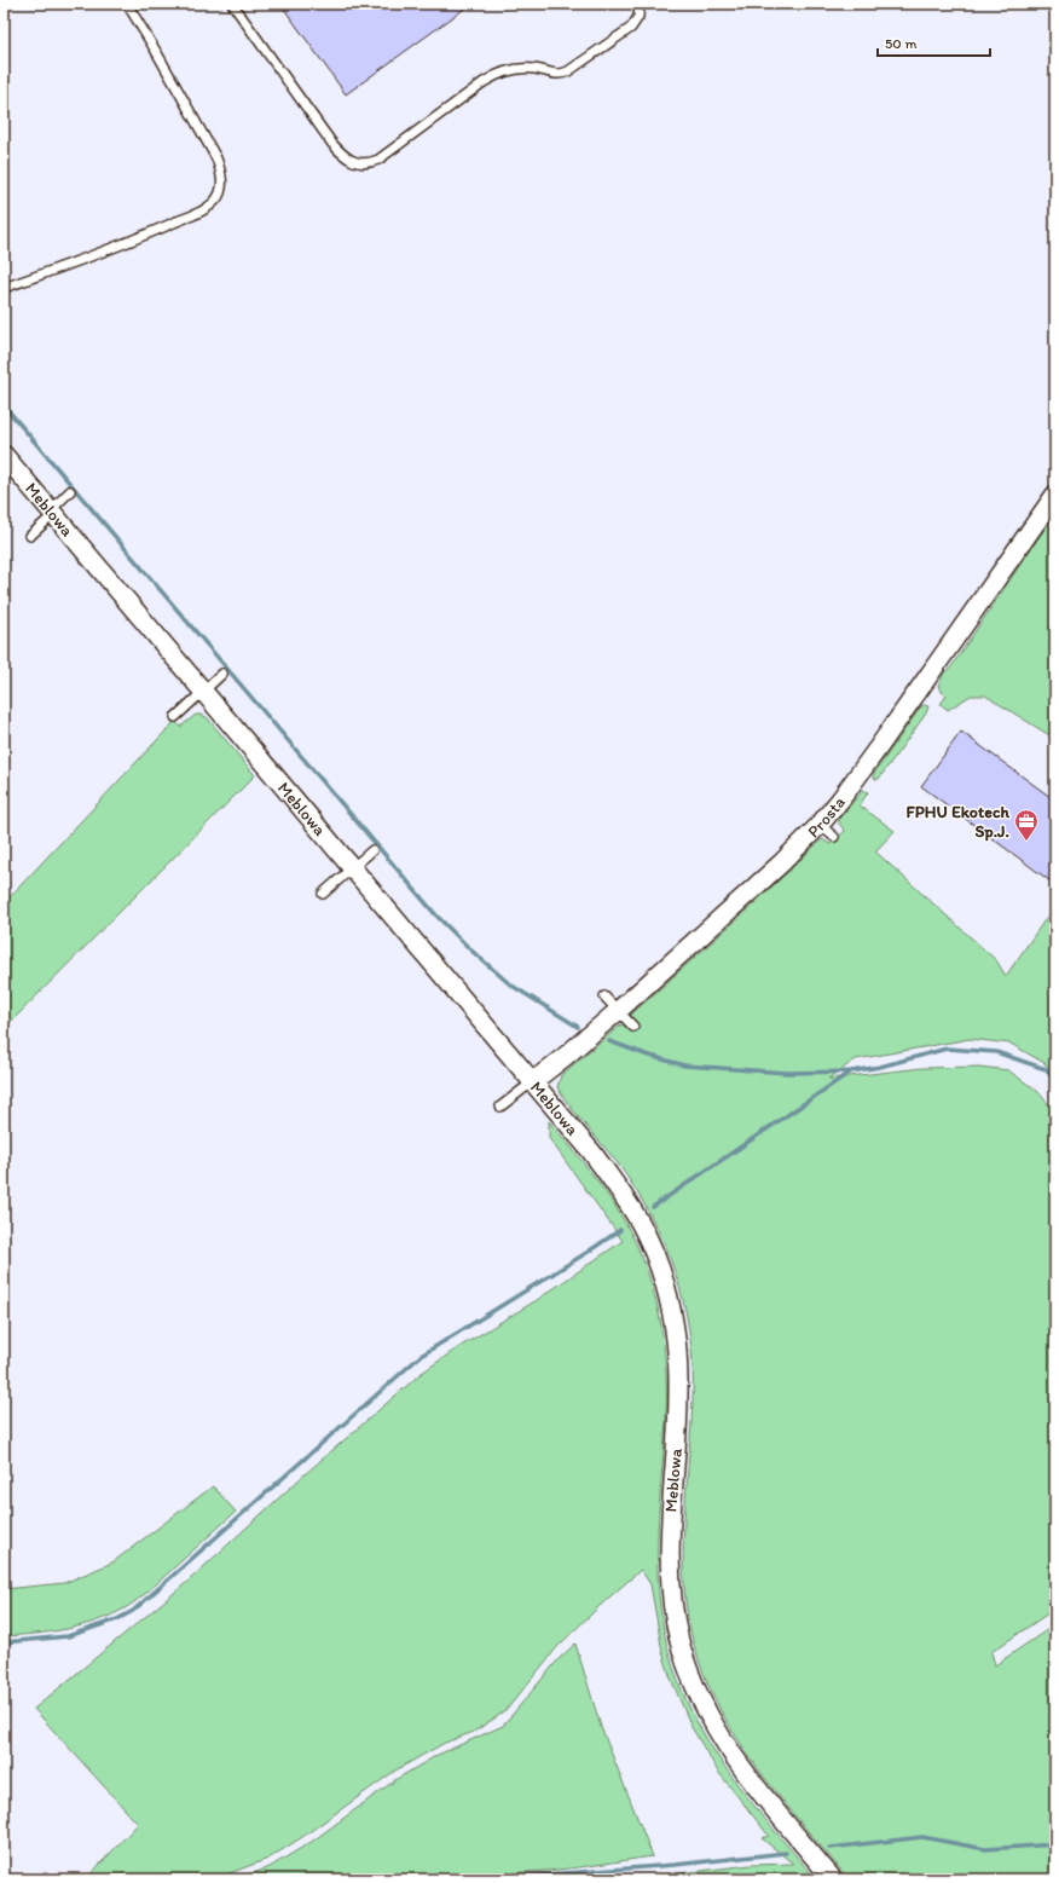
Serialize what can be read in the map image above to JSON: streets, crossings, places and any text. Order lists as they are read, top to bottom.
{
  "streets": {
    "street": ["Meblowa", "Prosta"]
  },
  "crossings": [
    ["Meblowa", "Prosta"]
  ],
  "places": {
    "office": ["FPHU Ekotech Sp.J."]
  },
  "scale_bar": "50 m"
}
